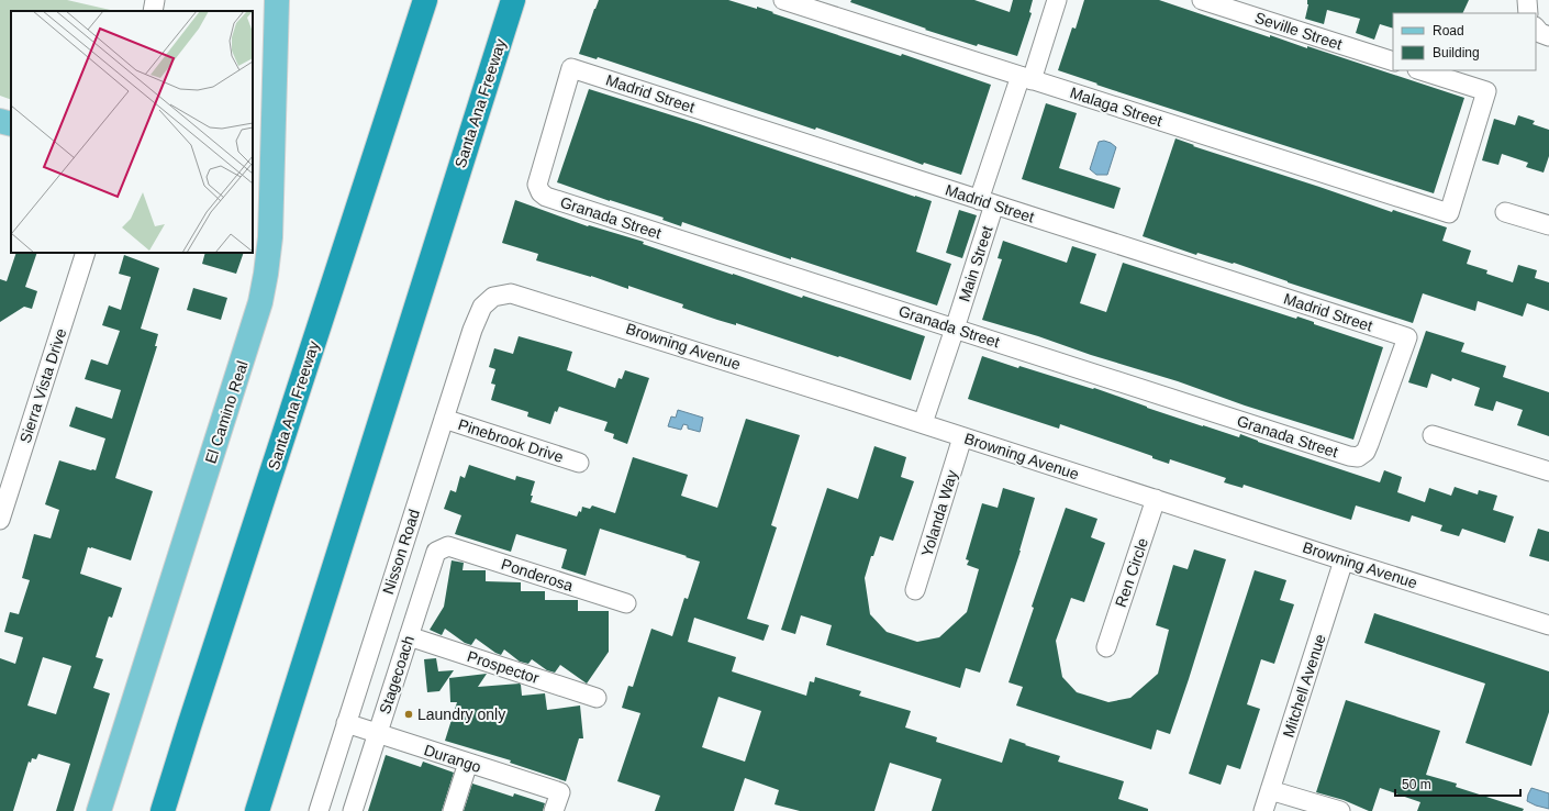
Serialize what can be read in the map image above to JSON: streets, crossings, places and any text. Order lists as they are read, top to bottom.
{
  "streets": {
    "highway": ["Santa Ana Freeway"],
    "main road": ["El Camino Real"],
    "street": [
      "Seville Street",
      "Madrid Street",
      "Malaga Street",
      "Granada Street",
      "Main Street",
      "Browning Avenue",
      "Sierra Vista Drive",
      "Pinebrook Drive",
      "Yolanda Way",
      "Nisson Road",
      "Ren Circle",
      "Ponderosa",
      "Prospector",
      "Stagecoach",
      "Mitchell Avenue",
      "Durango"
    ]
  },
  "crossings": [
    ["Madrid Street", "Granada Street"],
    ["Madrid Street", "Main Street"],
    ["Malaga Street", "Main Street"],
    ["Granada Street", "Main Street"],
    ["Main Street", "Browning Avenue"],
    ["Browning Avenue", "Yolanda Way"],
    ["Browning Avenue", "Nisson Road"],
    ["Browning Avenue", "Ren Circle"],
    ["Browning Avenue", "Mitchell Avenue"],
    ["Pinebrook Drive", "Nisson Road"],
    ["Nisson Road", "Durango"],
    ["Ponderosa", "Stagecoach"],
    ["Prospector", "Stagecoach"],
    ["Stagecoach", "Durango"]
  ],
  "places": ["Laundry only"],
  "legend": ["Road", "Building"],
  "scale_bar": "50 m"
}
